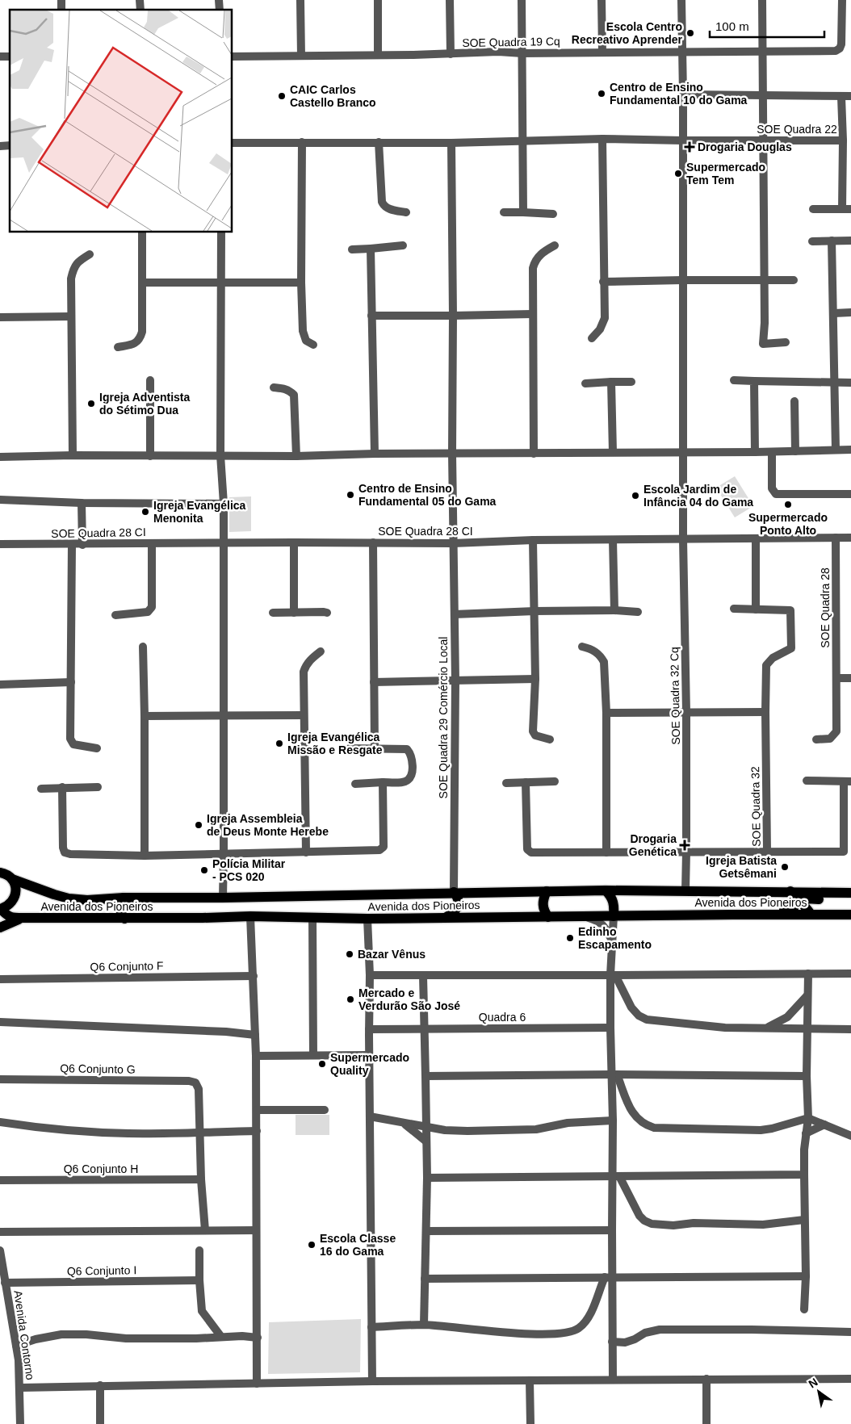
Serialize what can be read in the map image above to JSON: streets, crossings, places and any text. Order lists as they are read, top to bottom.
{
  "streets": {
    "main road": ["Avenida dos Pioneiros"],
    "street": [
      "SOE Quadra 19 Cq",
      "SOE Quadra 22",
      "SOE Quadra 28 CI",
      "SOE Quadra 28",
      "SOE Quadra 32 Cq",
      "SOE Quadra 29 Comércio Local",
      "SOE Quadra 32",
      "Q6 Conjunto F",
      "Quadra 6",
      "Q6 Conjunto G",
      "Q6 Conjunto H",
      "Q6 Conjunto I",
      "Avenida Contorno"
    ]
  },
  "crossings": [
    ["SOE Quadra 19 Cq", "SOE Quadra 32 Cq"],
    ["SOE Quadra 22", "SOE Quadra 32 Cq"],
    ["SOE Quadra 22", "SOE Quadra 29 Comércio Local"],
    ["SOE Quadra 28 CI", "SOE Quadra 28"],
    ["SOE Quadra 28 CI", "SOE Quadra 32 Cq"],
    ["SOE Quadra 28 CI", "SOE Quadra 29 Comércio Local"],
    ["SOE Quadra 32 Cq", "Avenida dos Pioneiros"],
    ["SOE Quadra 29 Comércio Local", "Avenida dos Pioneiros"],
    ["Q6 Conjunto I", "Avenida Contorno"]
  ],
  "places": {
    "other": [
      "Escola Centro Recreativo Aprender",
      "Centro de Ensino Fundamental 10 do Gama",
      "CAIC Carlos Castello Branco",
      "Supermercado Tem Tem",
      "Igreja Adventista do Sétimo Dua",
      "Centro de Ensino Fundamental 05 do Gama",
      "Escola Jardim de Infância 04 do Gama",
      "Supermercado Ponto Alto",
      "Igreja Evangélica Menonita",
      "Igreja Evangélica Missão e Resgate",
      "Igreja Assembleia de Deus Monte Herebe",
      "Igreja Batista Getsêmani",
      "Polícia Militar - PCS 020",
      "Edinho Escapamento",
      "Bazar Vênus",
      "Mercado e Verdurão São José",
      "Supermercado Quality",
      "Escola Classe 16 do Gama"
    ],
    "health": ["Drogaria Douglas", "Drogaria Genética"]
  },
  "scale_bar": "100 m",
  "north": "top left"
}
